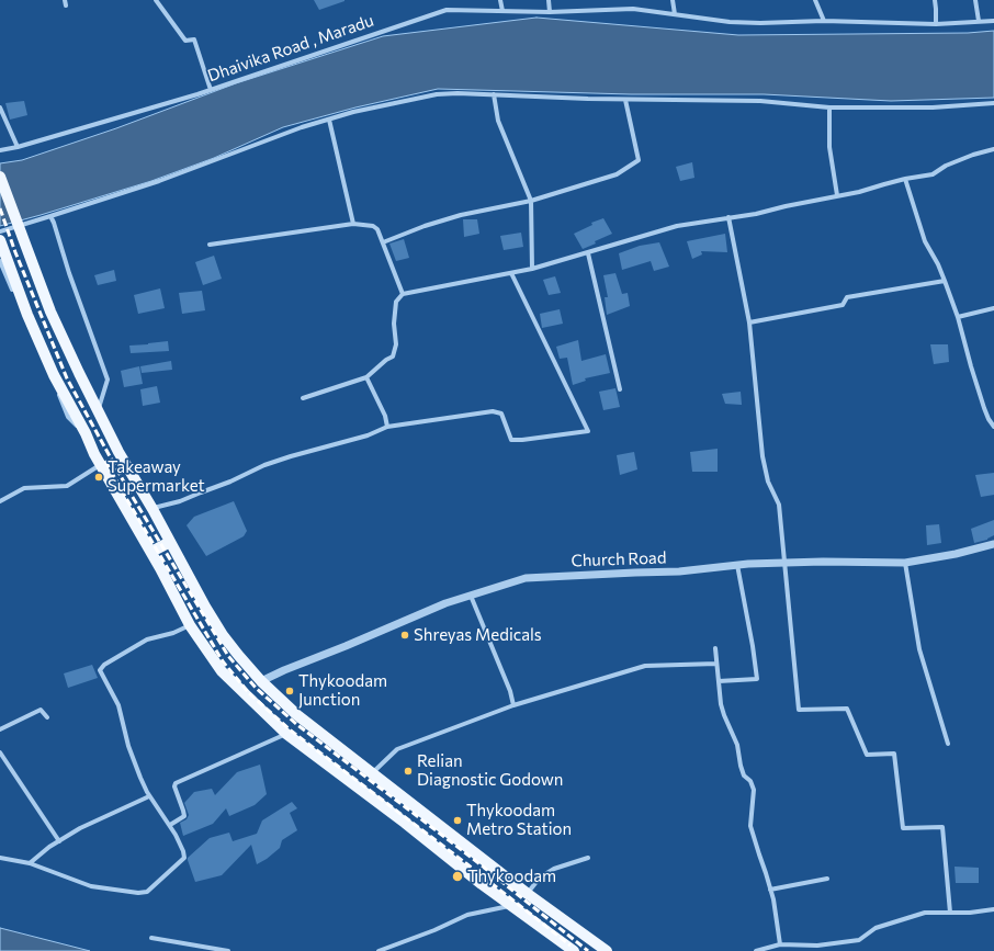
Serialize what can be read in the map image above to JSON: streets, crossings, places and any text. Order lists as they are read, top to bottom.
{
  "streets": {
    "street": ["Dhaivika Road , Maradu", "Church Road"]
  },
  "places": [
    "Takeaway Supermarket",
    "Shreyas Medicals",
    "Thykoodam Junction",
    "Relian Diagnostic Godown",
    "Thykoodam Metro Station",
    "Thykoodam"
  ]
}
